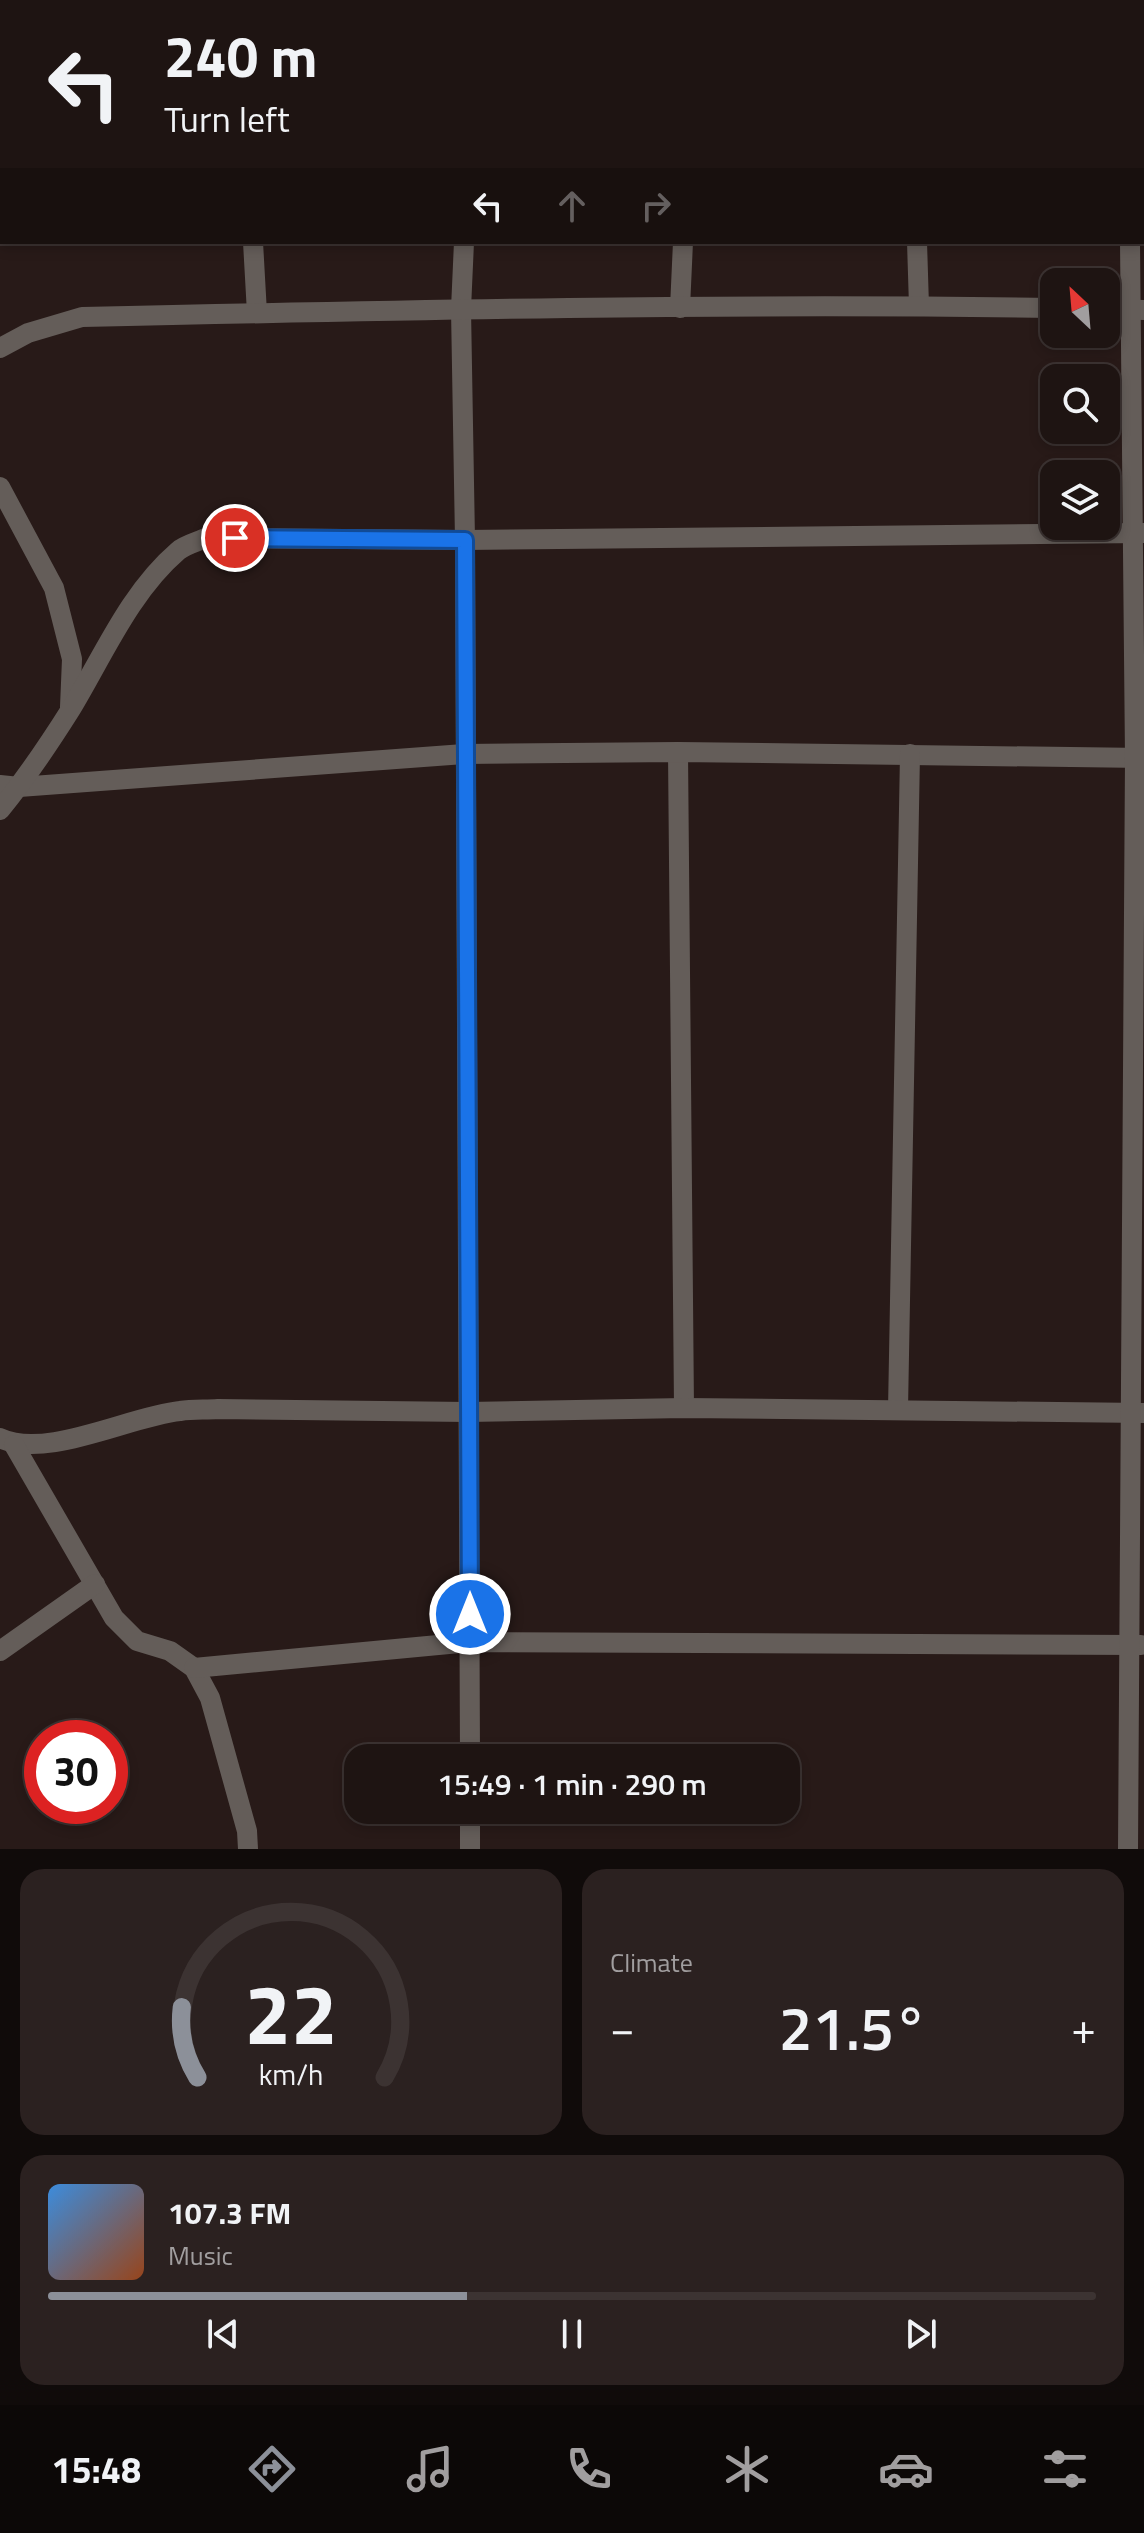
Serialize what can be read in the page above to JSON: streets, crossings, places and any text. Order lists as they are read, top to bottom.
{
  "north": "top left",
  "page": {
    "turn": ["240 m", "Turn left"],
    "limit": "30",
    "trip": "15:49 · 1 min · 290 m",
    "tile": "Climate",
    "heat": ["−", "21.5°", "+"],
    "song": ["107.3 FM", "Music"],
    "tabs": "15:48",
    "gauge": ["22", "km/h"]
  }
}
